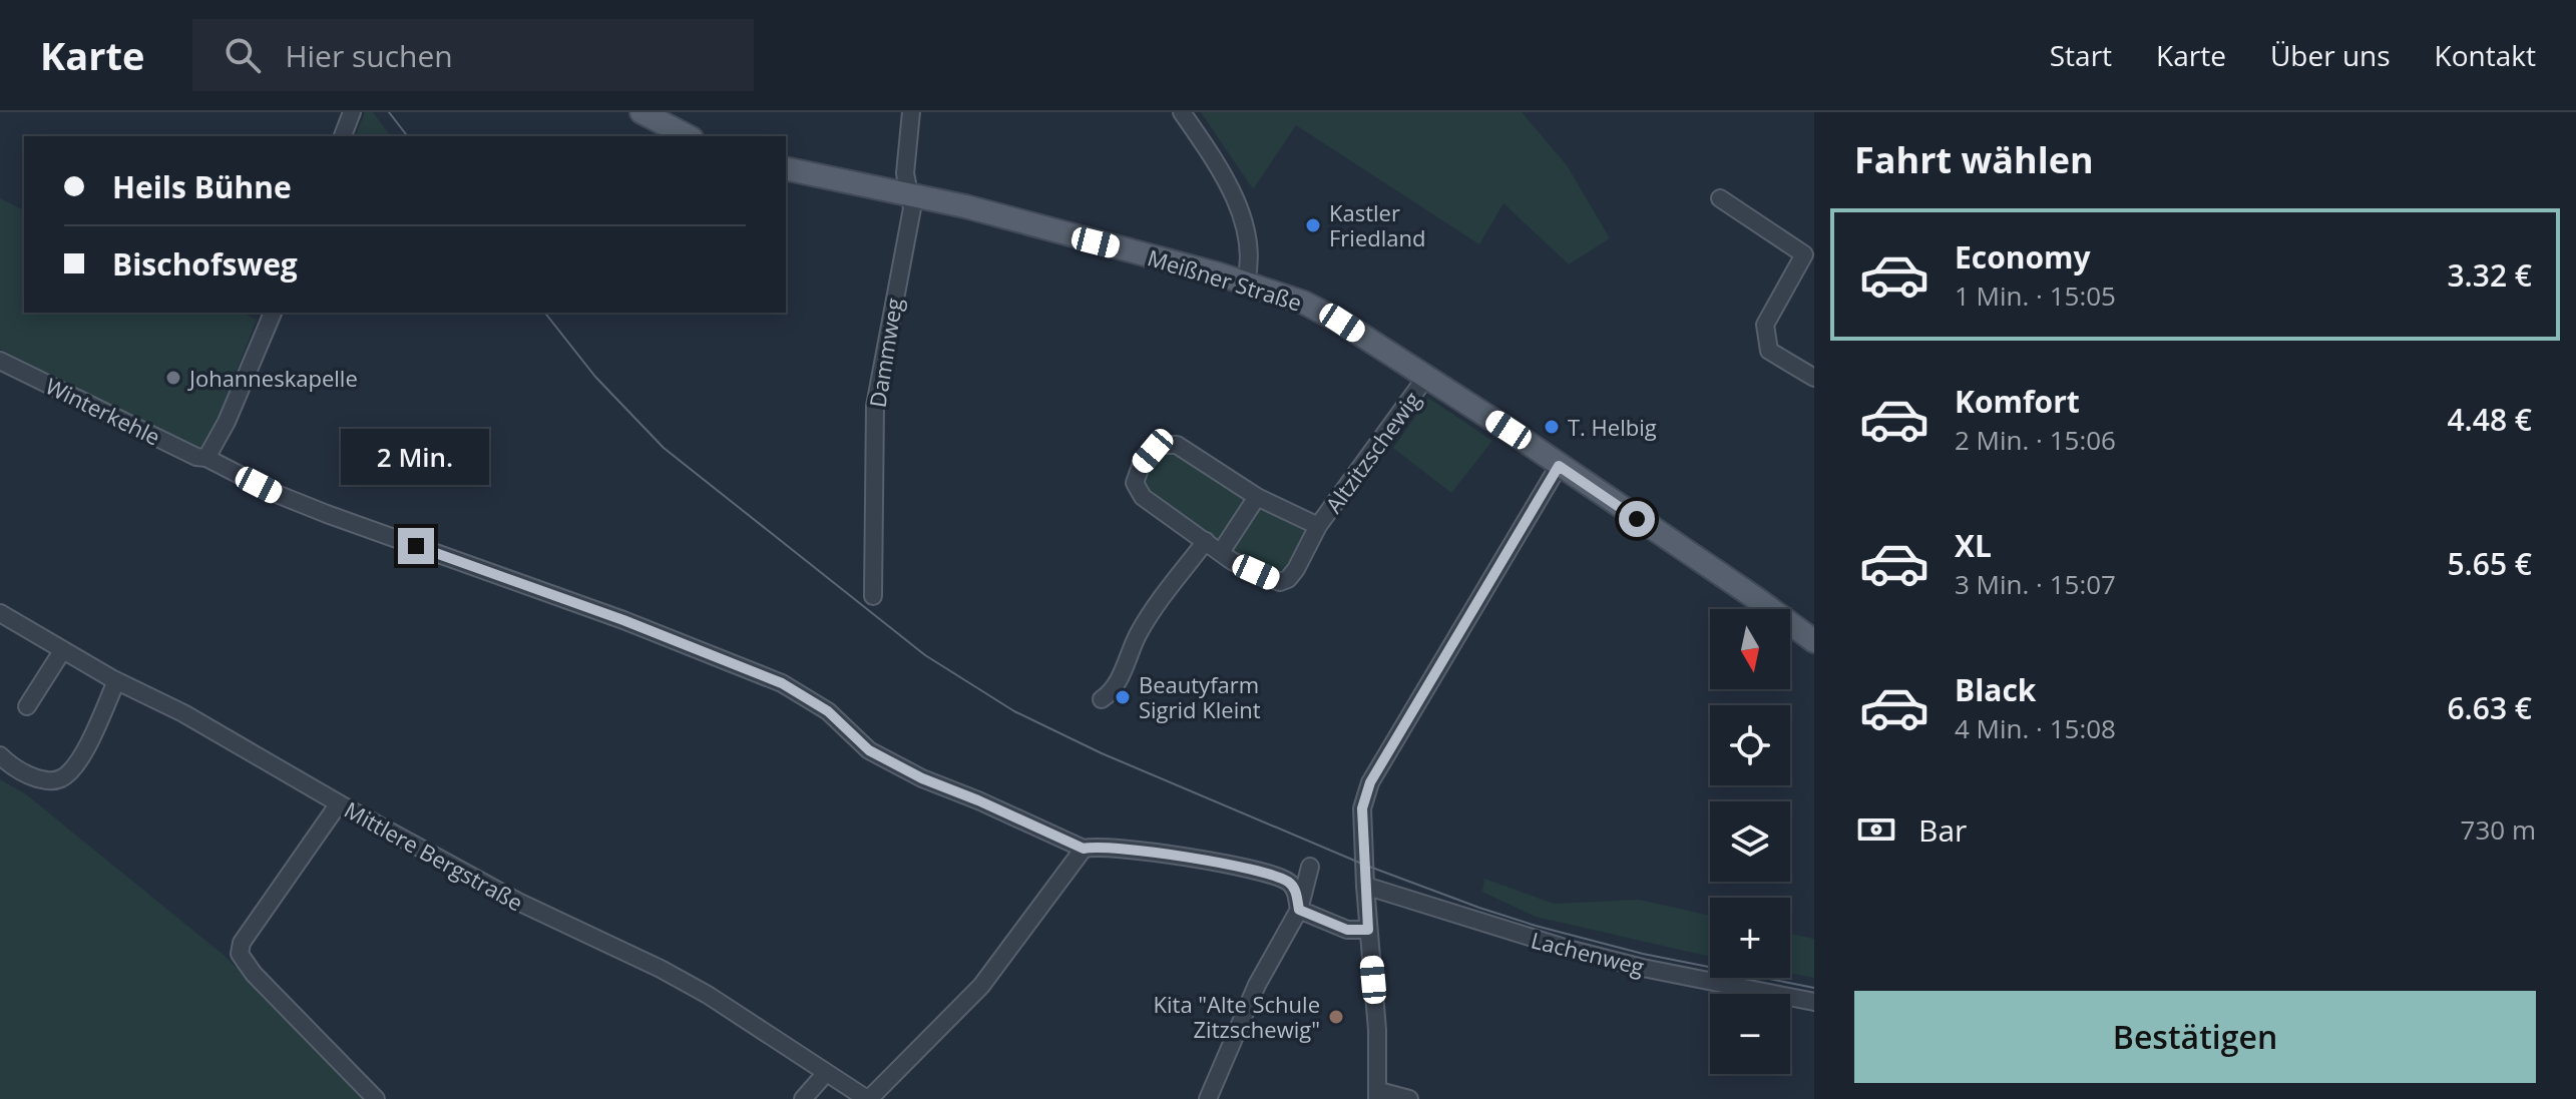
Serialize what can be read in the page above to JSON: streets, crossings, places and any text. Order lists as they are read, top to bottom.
{
  "streets": {
    "main road": ["Meißner Straße"],
    "street": [
      "Dammweg",
      "Winterkehle",
      "Altzitzschewig",
      "Mittlere Bergstraße",
      "Lachenweg"
    ]
  },
  "crossings": [
    ["Meißner Straße", "Dammweg"],
    ["Meißner Straße", "Altzitzschewig"]
  ],
  "places": [
    "Kastler Friedland",
    "Johanneskapelle",
    "T. Helbig",
    "Beautyfarm Sigrid Kleint",
    "Kita \"Alte Schule Zitzschewig\""
  ],
  "north": "bottom",
  "page": {
    "header": "Karte",
    "search": "Hier suchen",
    "nav": [
      "Start",
      "Karte",
      "Über uns",
      "Kontakt"
    ],
    "heading": "Fahrt wählen",
    "banner": ["Heils Bühne", "Bischofsweg"],
    "list": [
      {
        "name": "Economy",
        "note": "1 Min. · 15:05",
        "value": "3.32 €"
      },
      {
        "name": "Komfort",
        "note": "2 Min. · 15:06",
        "value": "4.48 €"
      },
      {
        "name": "XL",
        "note": "3 Min. · 15:07",
        "value": "5.65 €"
      },
      {
        "name": "Black",
        "note": "4 Min. · 15:08",
        "value": "6.63 €"
      }
    ],
    "bubble": "2 Min.",
    "map_buttons": ["+", "−"],
    "pay": ["Bar", "730 m"],
    "buttons": "Bestätigen"
  }
}
